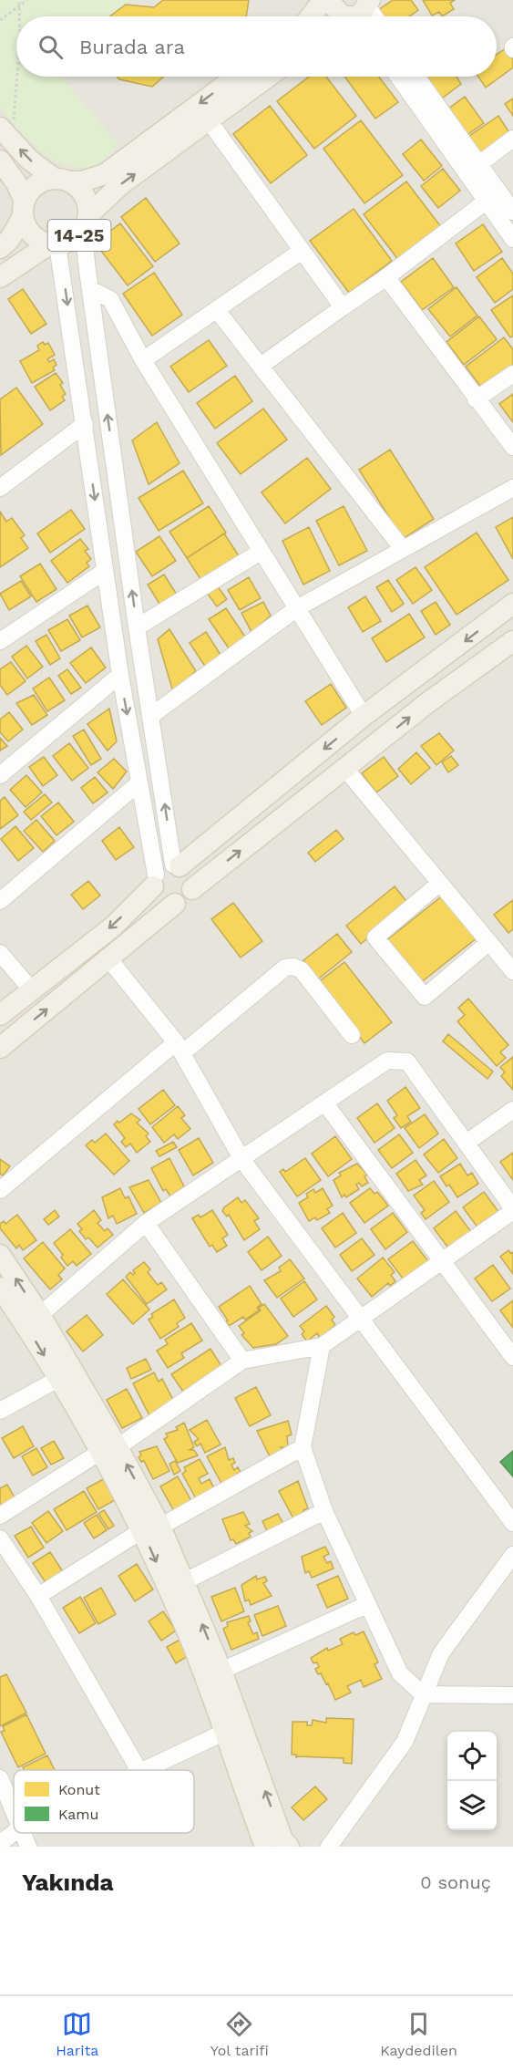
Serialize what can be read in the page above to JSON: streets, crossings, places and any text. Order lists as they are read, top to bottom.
{
  "streets": {
    "main road": ["14-25"]
  },
  "legend": ["Konut", "Kamu"],
  "page": {
    "search": "Burada ara",
    "heading": ["Yakında", "0 sonuç"],
    "nav": ["Harita", "Yol tarifi", "Kaydedilen"]
  }
}
